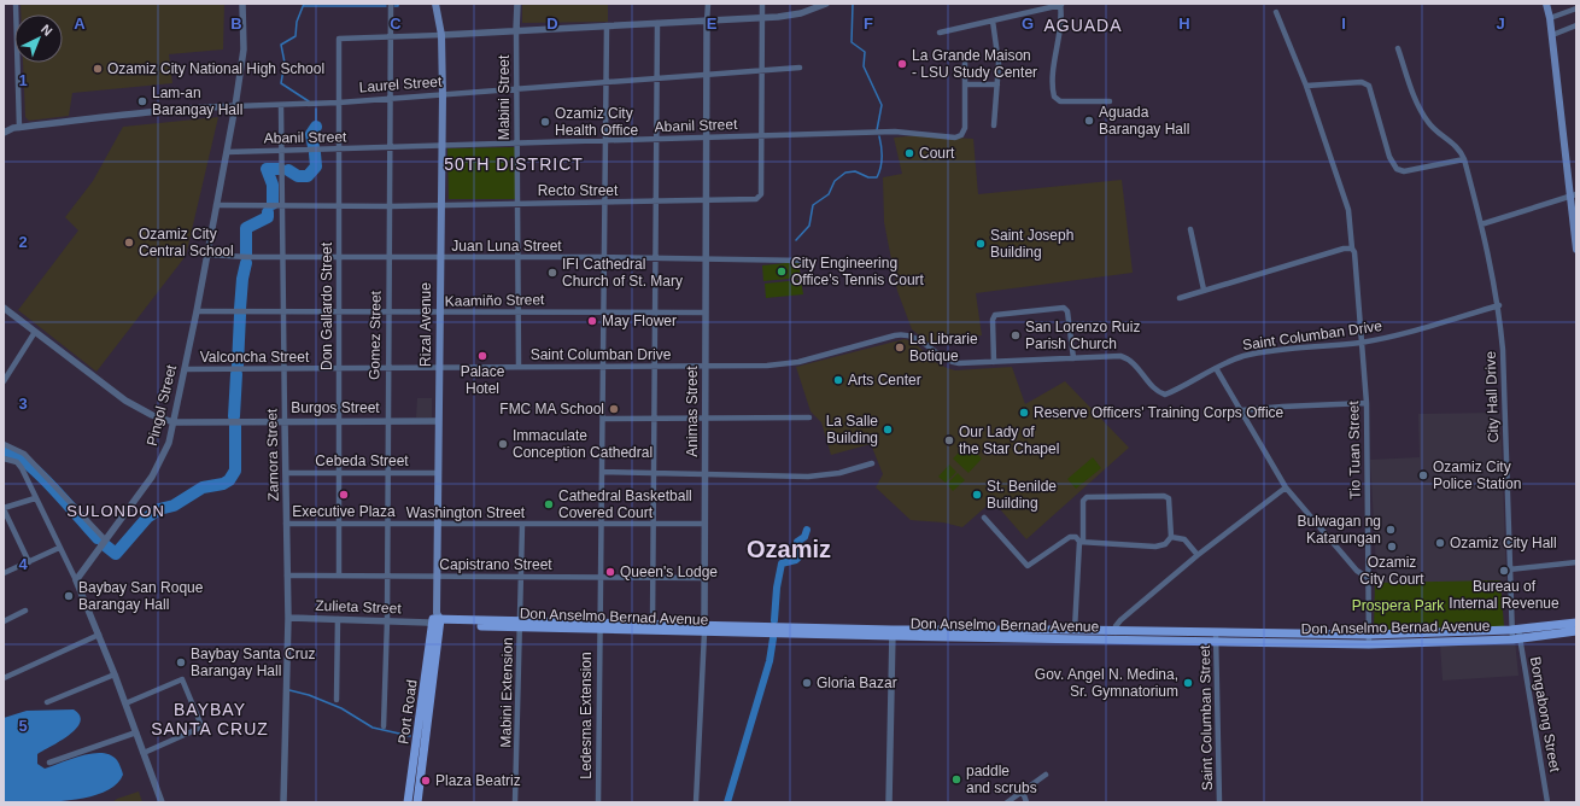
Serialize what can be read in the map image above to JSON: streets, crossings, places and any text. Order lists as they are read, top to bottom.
{
  "streets": {
    "main road": ["Rizal Avenue", "Don Anselmo Bernad Avenue", "Port Road"],
    "street": [
      "Laurel Street",
      "Mabini Street",
      "Abanil Street",
      "Recto Street",
      "Juan Luna Street",
      "Kaamiño Street",
      "Don Gallardo Street",
      "Gomez Street",
      "Saint Columban Drive",
      "Valconcha Street",
      "City Hall Drive",
      "Pingol Street",
      "Burgos Street",
      "Animas Street",
      "Tio Tuan Street",
      "Zamora Street",
      "Cebeda Street",
      "Washington Street",
      "Capistrano Street",
      "Zulieta Street",
      "Mabini Extension",
      "Bongabong Street",
      "Ledesma Extension",
      "Saint Columban Street"
    ]
  },
  "crossings": [
    ["Laurel Street", "Mabini Street"],
    ["Laurel Street", "Recto Street"],
    ["Laurel Street", "Don Gallardo Street"],
    ["Laurel Street", "Rizal Avenue"],
    ["Laurel Street", "Gomez Street"],
    ["Laurel Street", "Pingol Street"],
    ["Laurel Street", "Animas Street"],
    ["Laurel Street", "Zamora Street"],
    ["Laurel Street", "Ledesma Extension"],
    ["Mabini Street", "Abanil Street"],
    ["Mabini Street", "Recto Street"],
    ["Mabini Street", "Juan Luna Street"],
    ["Mabini Street", "Kaamiño Street"],
    ["Mabini Street", "Saint Columban Drive"],
    ["Abanil Street", "Recto Street"],
    ["Abanil Street", "Don Gallardo Street"],
    ["Abanil Street", "Rizal Avenue"],
    ["Abanil Street", "Gomez Street"],
    ["Abanil Street", "Pingol Street"],
    ["Abanil Street", "Animas Street"],
    ["Abanil Street", "Zamora Street"],
    ["Abanil Street", "Ledesma Extension"],
    ["Recto Street", "Don Gallardo Street"],
    ["Recto Street", "Rizal Avenue"],
    ["Recto Street", "Gomez Street"],
    ["Recto Street", "Pingol Street"],
    ["Recto Street", "Animas Street"],
    ["Recto Street", "Zamora Street"],
    ["Recto Street", "Ledesma Extension"],
    ["Juan Luna Street", "Don Gallardo Street"],
    ["Juan Luna Street", "Rizal Avenue"],
    ["Juan Luna Street", "Gomez Street"],
    ["Juan Luna Street", "Pingol Street"],
    ["Juan Luna Street", "Animas Street"],
    ["Juan Luna Street", "Zamora Street"],
    ["Juan Luna Street", "Ledesma Extension"],
    ["Kaamiño Street", "Don Gallardo Street"],
    ["Kaamiño Street", "Rizal Avenue"],
    ["Kaamiño Street", "Gomez Street"],
    ["Kaamiño Street", "Pingol Street"],
    ["Kaamiño Street", "Animas Street"],
    ["Kaamiño Street", "Zamora Street"],
    ["Kaamiño Street", "Ledesma Extension"],
    ["Don Gallardo Street", "Gomez Street"],
    ["Don Gallardo Street", "Valconcha Street"],
    ["Don Gallardo Street", "Burgos Street"],
    ["Don Gallardo Street", "Cebeda Street"],
    ["Don Gallardo Street", "Washington Street"],
    ["Don Gallardo Street", "Capistrano Street"],
    ["Rizal Avenue", "Saint Columban Drive"],
    ["Rizal Avenue", "Valconcha Street"],
    ["Rizal Avenue", "Burgos Street"],
    ["Rizal Avenue", "Cebeda Street"],
    ["Rizal Avenue", "Washington Street"],
    ["Rizal Avenue", "Capistrano Street"],
    ["Rizal Avenue", "Zulieta Street"],
    ["Rizal Avenue", "Don Anselmo Bernad Avenue"],
    ["Rizal Avenue", "Port Road"],
    ["Gomez Street", "Valconcha Street"],
    ["Gomez Street", "Burgos Street"],
    ["Gomez Street", "Cebeda Street"],
    ["Gomez Street", "Washington Street"],
    ["Gomez Street", "Capistrano Street"],
    ["Gomez Street", "Zulieta Street"],
    ["Saint Columban Drive", "Valconcha Street"],
    ["Saint Columban Drive", "City Hall Drive"],
    ["Saint Columban Drive", "Animas Street"],
    ["Saint Columban Drive", "Tio Tuan Street"],
    ["Saint Columban Drive", "Ledesma Extension"],
    ["Valconcha Street", "Pingol Street"],
    ["Valconcha Street", "Zamora Street"],
    ["City Hall Drive", "Don Anselmo Bernad Avenue"],
    ["City Hall Drive", "Bongabong Street"],
    ["Pingol Street", "Burgos Street"],
    ["Burgos Street", "Zamora Street"],
    ["Animas Street", "Washington Street"],
    ["Animas Street", "Capistrano Street"],
    ["Animas Street", "Don Anselmo Bernad Avenue"],
    ["Tio Tuan Street", "Don Anselmo Bernad Avenue"],
    ["Zamora Street", "Cebeda Street"],
    ["Zamora Street", "Washington Street"],
    ["Zamora Street", "Capistrano Street"],
    ["Zamora Street", "Zulieta Street"],
    ["Washington Street", "Mabini Extension"],
    ["Washington Street", "Ledesma Extension"],
    ["Capistrano Street", "Mabini Extension"],
    ["Capistrano Street", "Ledesma Extension"],
    ["Zulieta Street", "Don Anselmo Bernad Avenue"],
    ["Zulieta Street", "Port Road"],
    ["Don Anselmo Bernad Avenue", "Mabini Extension"],
    ["Don Anselmo Bernad Avenue", "Port Road"],
    ["Don Anselmo Bernad Avenue", "Bongabong Street"],
    ["Don Anselmo Bernad Avenue", "Ledesma Extension"],
    ["Don Anselmo Bernad Avenue", "Saint Columban Street"]
  ],
  "districts": [
    "AGUADA",
    "50TH DISTRICT",
    "SULONDON",
    "Ozamiz",
    "BAYBAY SANTA CRUZ"
  ],
  "parks": ["Prospera Park"],
  "places": [
    "La Grande Maison - LSU Study Center",
    "Ozamiz City National High School",
    "Lam-an Barangay Hall",
    "Aguada Barangay Hall",
    "Ozamiz City Health Office",
    "Court",
    "Ozamiz City Central School",
    "Saint Joseph Building",
    "City Engineering Office's Tennis Court",
    "IFI Cathedral Church of St. Mary",
    "May Flower",
    "San Lorenzo Ruiz Parish Church",
    "La Librarie Botique",
    "Palace Hotel",
    "Arts Center",
    "FMC MA School",
    "Reserve Officers' Training Corps Office",
    "La Salle Building",
    "Our Lady of the Star Chapel",
    "Immaculate Conception Cathedral",
    "Ozamiz City Police Station",
    "Executive Plaza",
    "St. Benilde Building",
    "Cathedral Basketball Covered Court",
    "Bulwagan ng Katarungan",
    "Ozamiz City Hall",
    "Ozamiz City Court",
    "Bureau of Internal Revenue",
    "Queen's Lodge",
    "Baybay San Roque Barangay Hall",
    "Baybay Santa Cruz Barangay Hall",
    "Gloria Bazar",
    "Gov. Angel N. Medina, Sr. Gymnatorium",
    "paddle and scrubs",
    "Plaza Beatriz"
  ],
  "north": "top right",
  "grid": {
    "columns": [
      "A",
      "B",
      "C",
      "D",
      "E",
      "F",
      "G",
      "H",
      "I",
      "J"
    ],
    "rows": [
      "1",
      "2",
      "3",
      "4",
      "5"
    ]
  }
}
